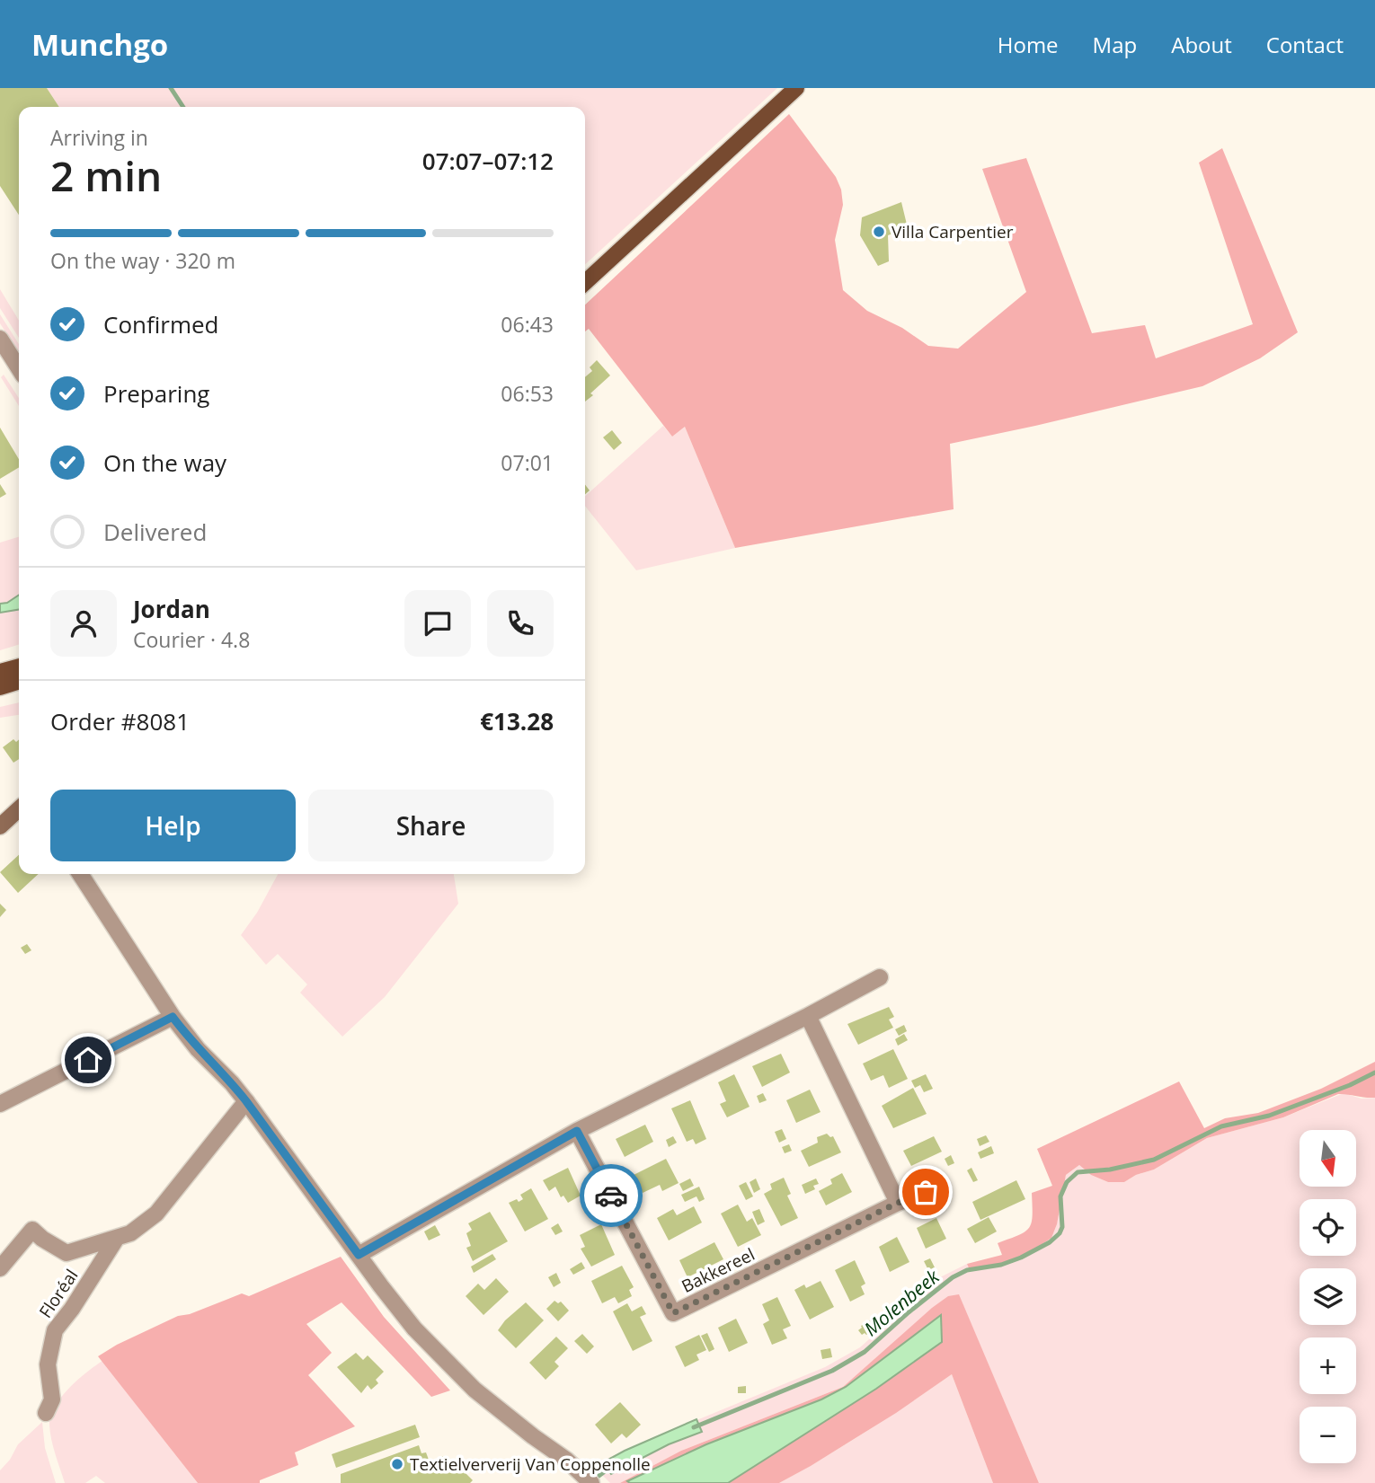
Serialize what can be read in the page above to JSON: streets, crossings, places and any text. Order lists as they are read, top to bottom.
{
  "streets": {
    "street": ["Bakkereel", "Floréal"]
  },
  "water": ["Molenbeek"],
  "places": ["Villa Carpentier", "Textielververij Van Coppenolle"],
  "north": "bottom",
  "page": {
    "header": "Munchgo",
    "nav": [
      "Home",
      "Map",
      "About",
      "Contact"
    ],
    "heading": ["2 min", "Arriving in", "07:07–07:12"],
    "panel": [
      "Jordan",
      "Courier · 4.8",
      "Order #8081",
      "€13.28"
    ],
    "bar": "On the way · 320 m",
    "list": [
      ["Confirmed", "06:43"],
      ["Preparing", "06:53"],
      ["On the way", "07:01"],
      "Delivered"
    ],
    "buttons": ["Help", "Share"],
    "map_buttons": ["+", "−"]
  }
}
